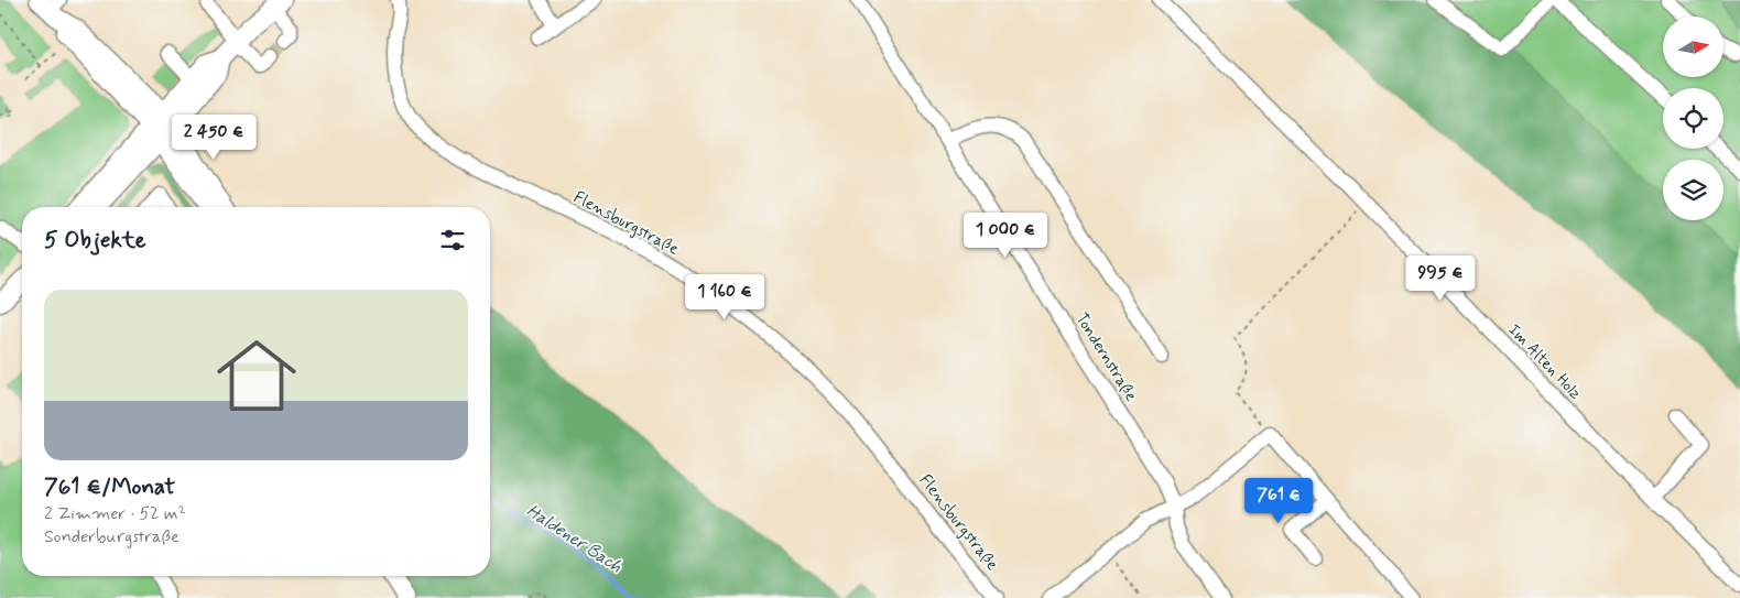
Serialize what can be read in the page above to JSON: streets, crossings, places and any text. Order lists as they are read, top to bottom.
{
  "streets": {
    "street": ["Flensburgstraße", "Tondernstraße", "Im Alten Holz"]
  },
  "water": ["Haldener Bach"],
  "north": "right",
  "page": {
    "price": [
      "2 450 €",
      "1 000 €",
      "995 €",
      "1 160 €",
      "761 €"
    ],
    "heading": "5 Objekte",
    "list": [
      {
        "name": "761 €/Monat",
        "note": "2 Zimmer · 52 m² · Sonderburgstraße"
      }
    ]
  }
}
